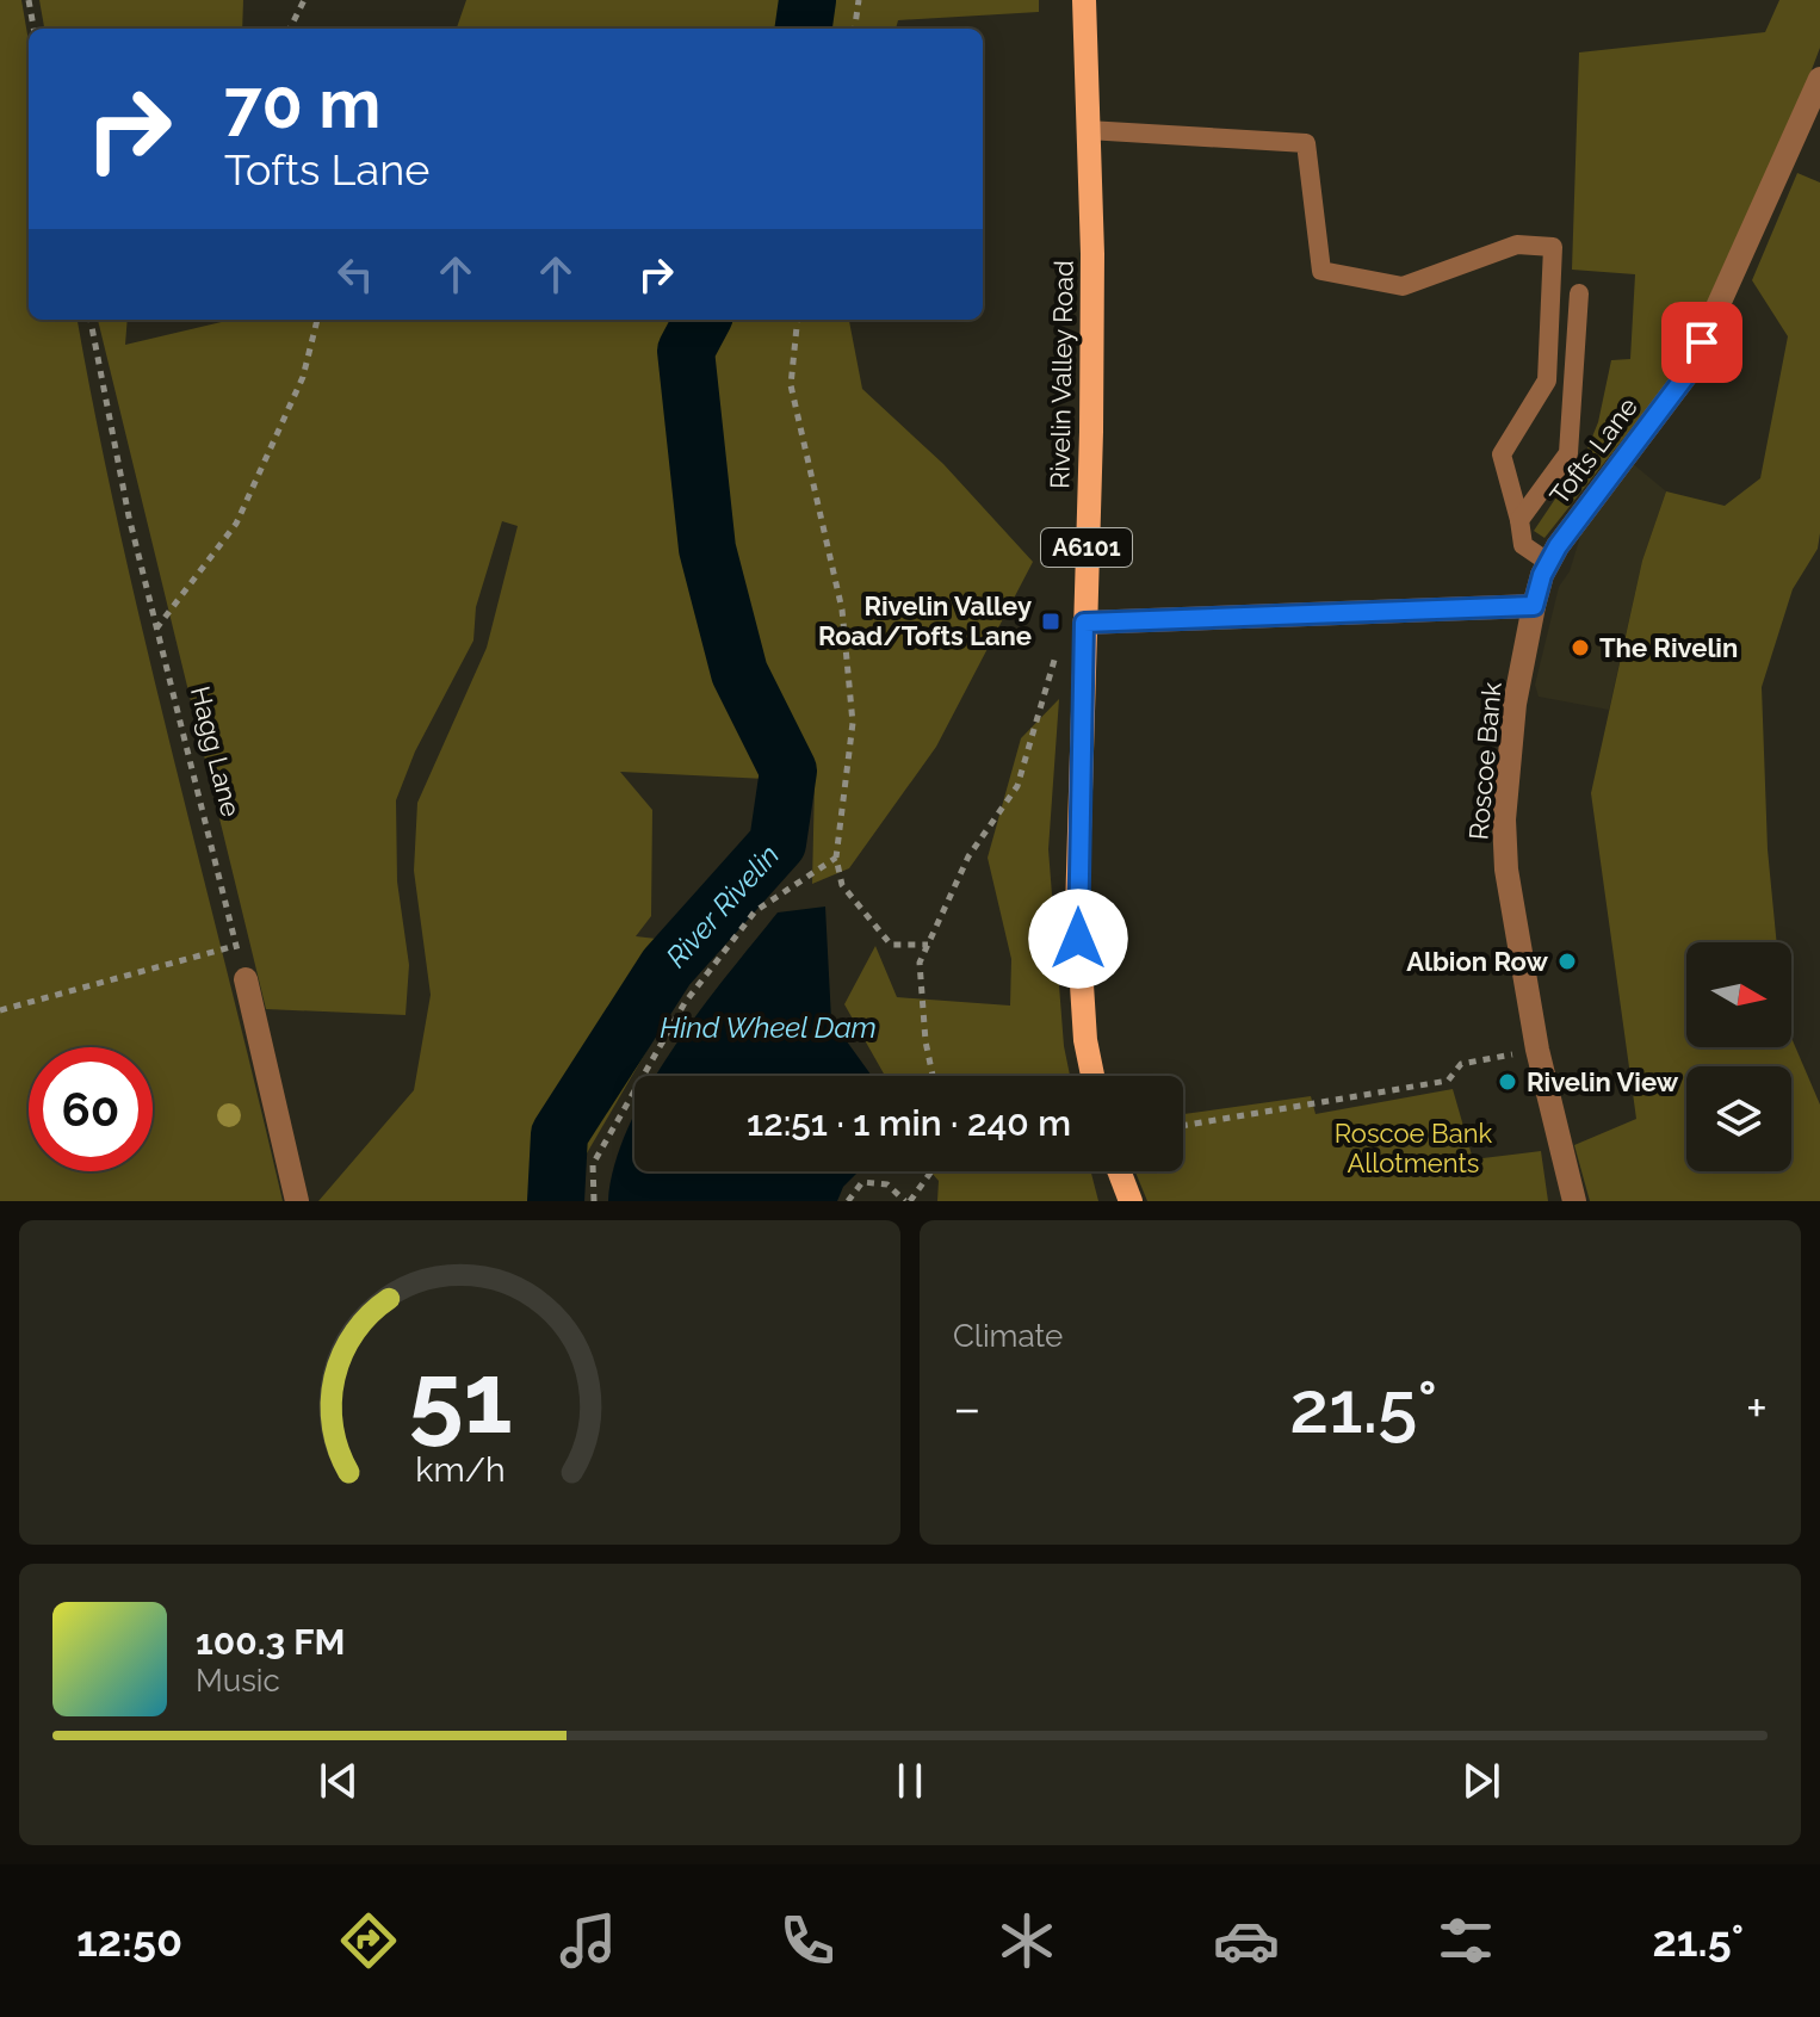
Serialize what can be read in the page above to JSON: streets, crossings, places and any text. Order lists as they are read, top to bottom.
{
  "streets": {
    "main road": ["Rivelin Valley Road", "A6101"],
    "street": ["Tofts Lane", "Roscoe Bank"],
    "path": ["Hagg Lane"]
  },
  "crossings": [
    ["Tofts Lane", "Roscoe Bank"]
  ],
  "water": ["River Rivelin", "Hind Wheel Dam"],
  "parks": ["Roscoe Bank Allotments"],
  "places": {
    "transit": ["Rivelin Valley Road/Tofts Lane"],
    "other": ["The Rivelin", "Albion Row", "Rivelin View"]
  },
  "north": "right",
  "page": {
    "turn": ["70 m", "Tofts Lane"],
    "limit": "60",
    "trip": "12:51 · 1 min · 240 m",
    "tile": "Climate",
    "heat": ["−", "21.5°", "+"],
    "song": ["100.3 FM", "Music"],
    "tabs": ["12:50", "21.5°"],
    "gauge": ["51", "km/h"]
  }
}
